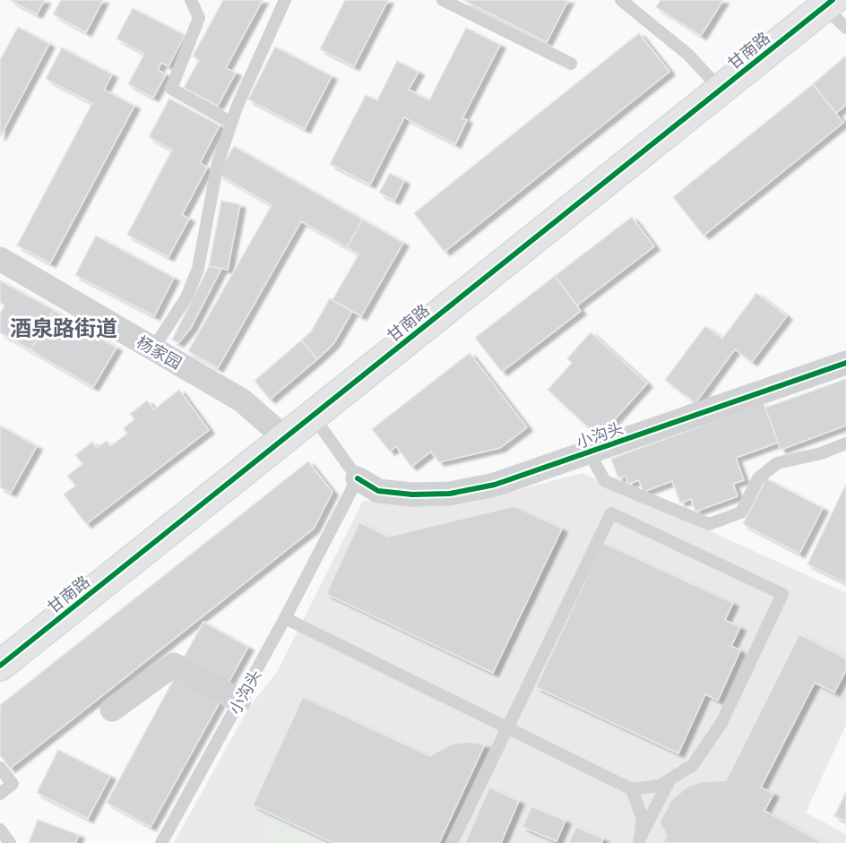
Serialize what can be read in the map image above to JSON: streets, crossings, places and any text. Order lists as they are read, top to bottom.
{
  "streets": {
    "street": ["甘南路", "杨家园", "小沟头"]
  },
  "crossings": [
    ["甘南路", "杨家园"]
  ],
  "districts": ["酒泉路街道"]
}
